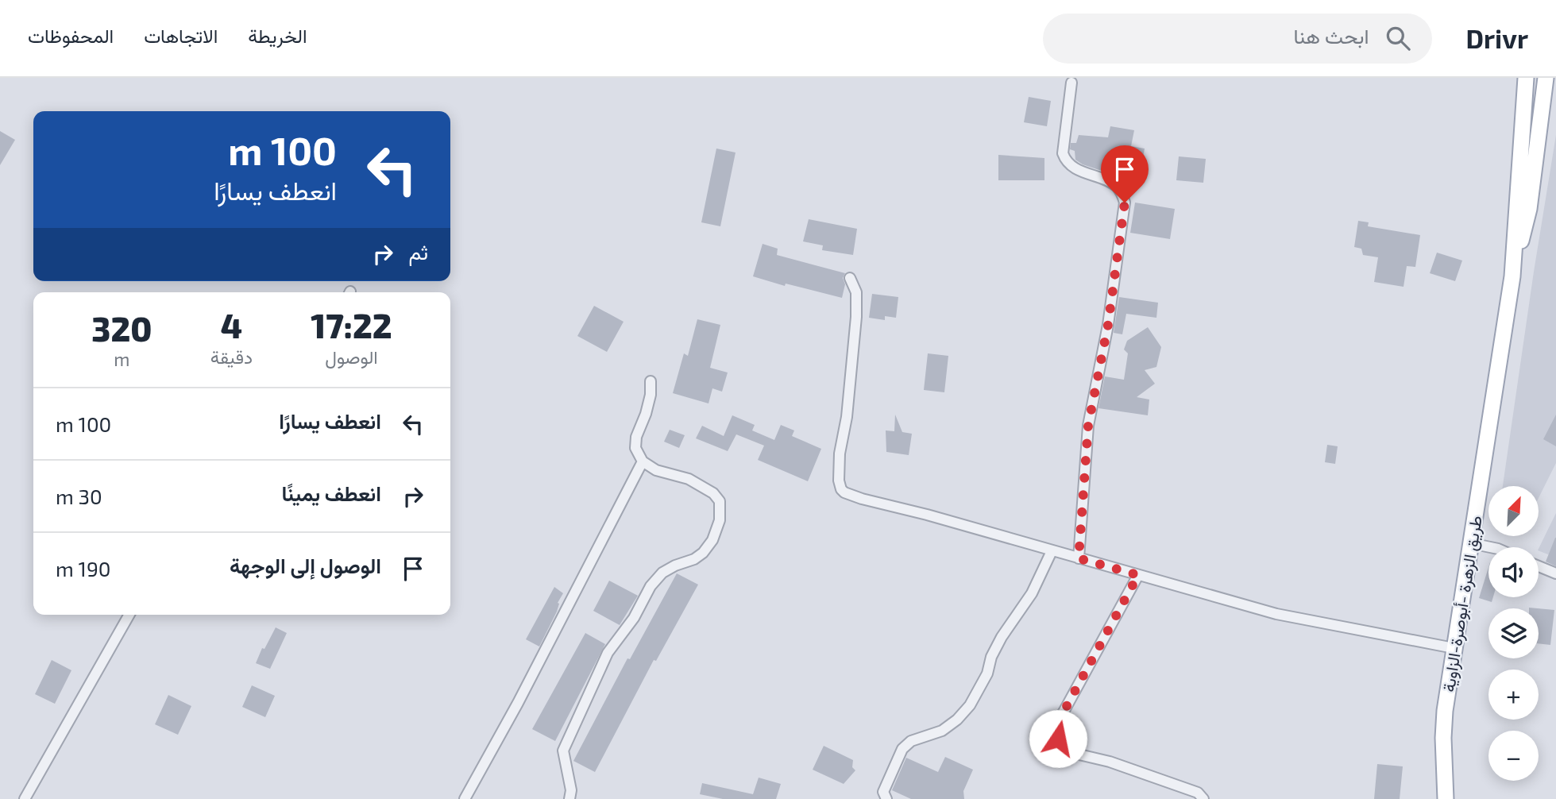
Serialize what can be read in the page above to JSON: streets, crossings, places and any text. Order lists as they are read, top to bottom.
{
  "streets": {
    "main road": ["طريق الزهرة -أبوصرة-الزاوية"]
  },
  "north": "top right",
  "page": {
    "header": "Drivr",
    "search": "ابحث هنا",
    "nav": ["الخريطة", "الاتجاهات", "المحفوظات"],
    "turn": ["100 m", "انعطف يسارًا"],
    "then": "ثم",
    "eta": [
      "17:22",
      "الوصول",
      "4",
      "دقيقة",
      "320",
      "m"
    ],
    "list": [
      {
        "name": "انعطف يسارًا",
        "value": "100 m"
      },
      {
        "name": "انعطف يمينًا",
        "value": "30 m"
      },
      {
        "name": "الوصول إلى الوجهة",
        "value": "190 m"
      }
    ],
    "map_buttons": ["+", "−"]
  }
}
